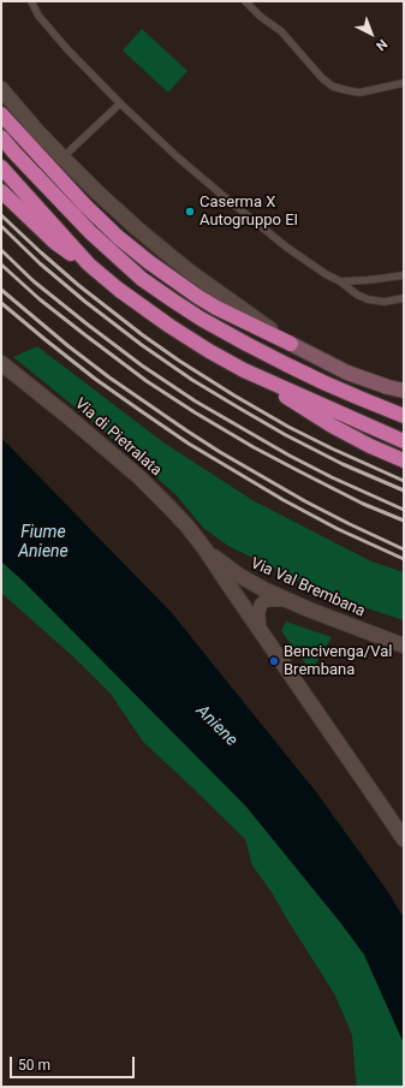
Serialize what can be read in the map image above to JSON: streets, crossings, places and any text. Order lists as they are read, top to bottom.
{
  "streets": {
    "street": ["Via di Pietralata", "Via Val Brembana"]
  },
  "crossings": [
    ["Via di Pietralata", "Via Val Brembana"]
  ],
  "water": ["Fiume Aniene", "Aniene"],
  "places": ["Caserma X Autogruppo EI", "Bencivenga/Val Brembana"],
  "scale_bar": "50 m",
  "north": "bottom right"
}
